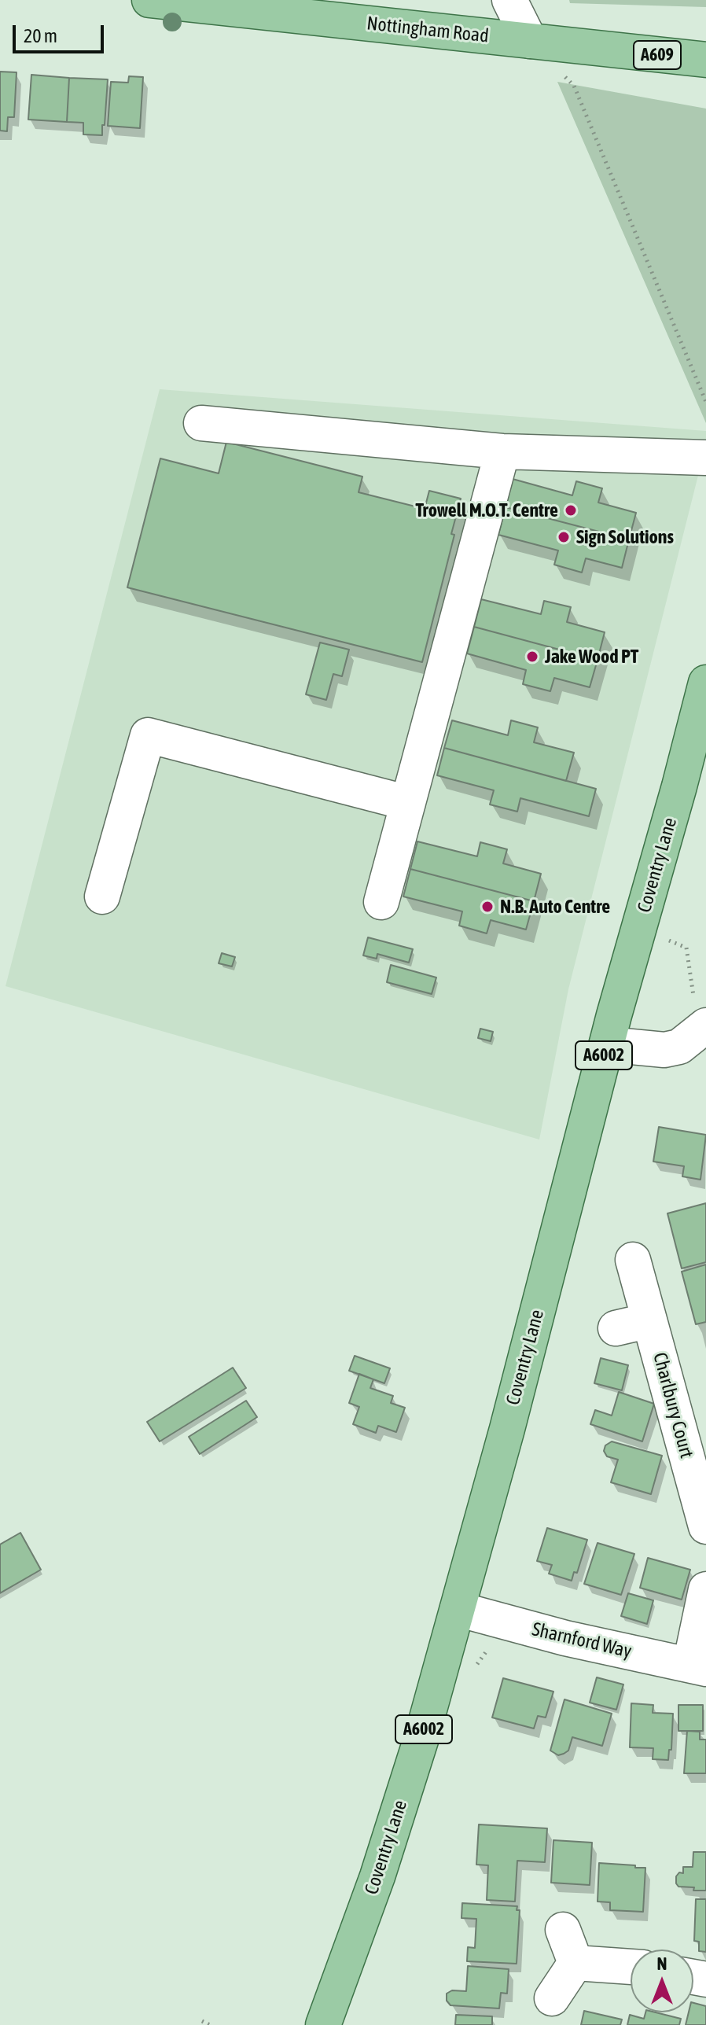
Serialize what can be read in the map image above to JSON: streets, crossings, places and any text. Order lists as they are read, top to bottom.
{
  "streets": {
    "main road": [
      "Nottingham Road",
      "A609",
      "Coventry Lane",
      "A6002"
    ],
    "street": ["Charlbury Court", "Sharnford Way"]
  },
  "crossings": [
    ["Coventry Lane", "Sharnford Way"]
  ],
  "places": [
    "Trowell M.O.T. Centre",
    "Sign Solutions",
    "Jake Wood PT",
    "N.B. Auto Centre"
  ],
  "scale_bar": "20 m",
  "north": "top"
}
